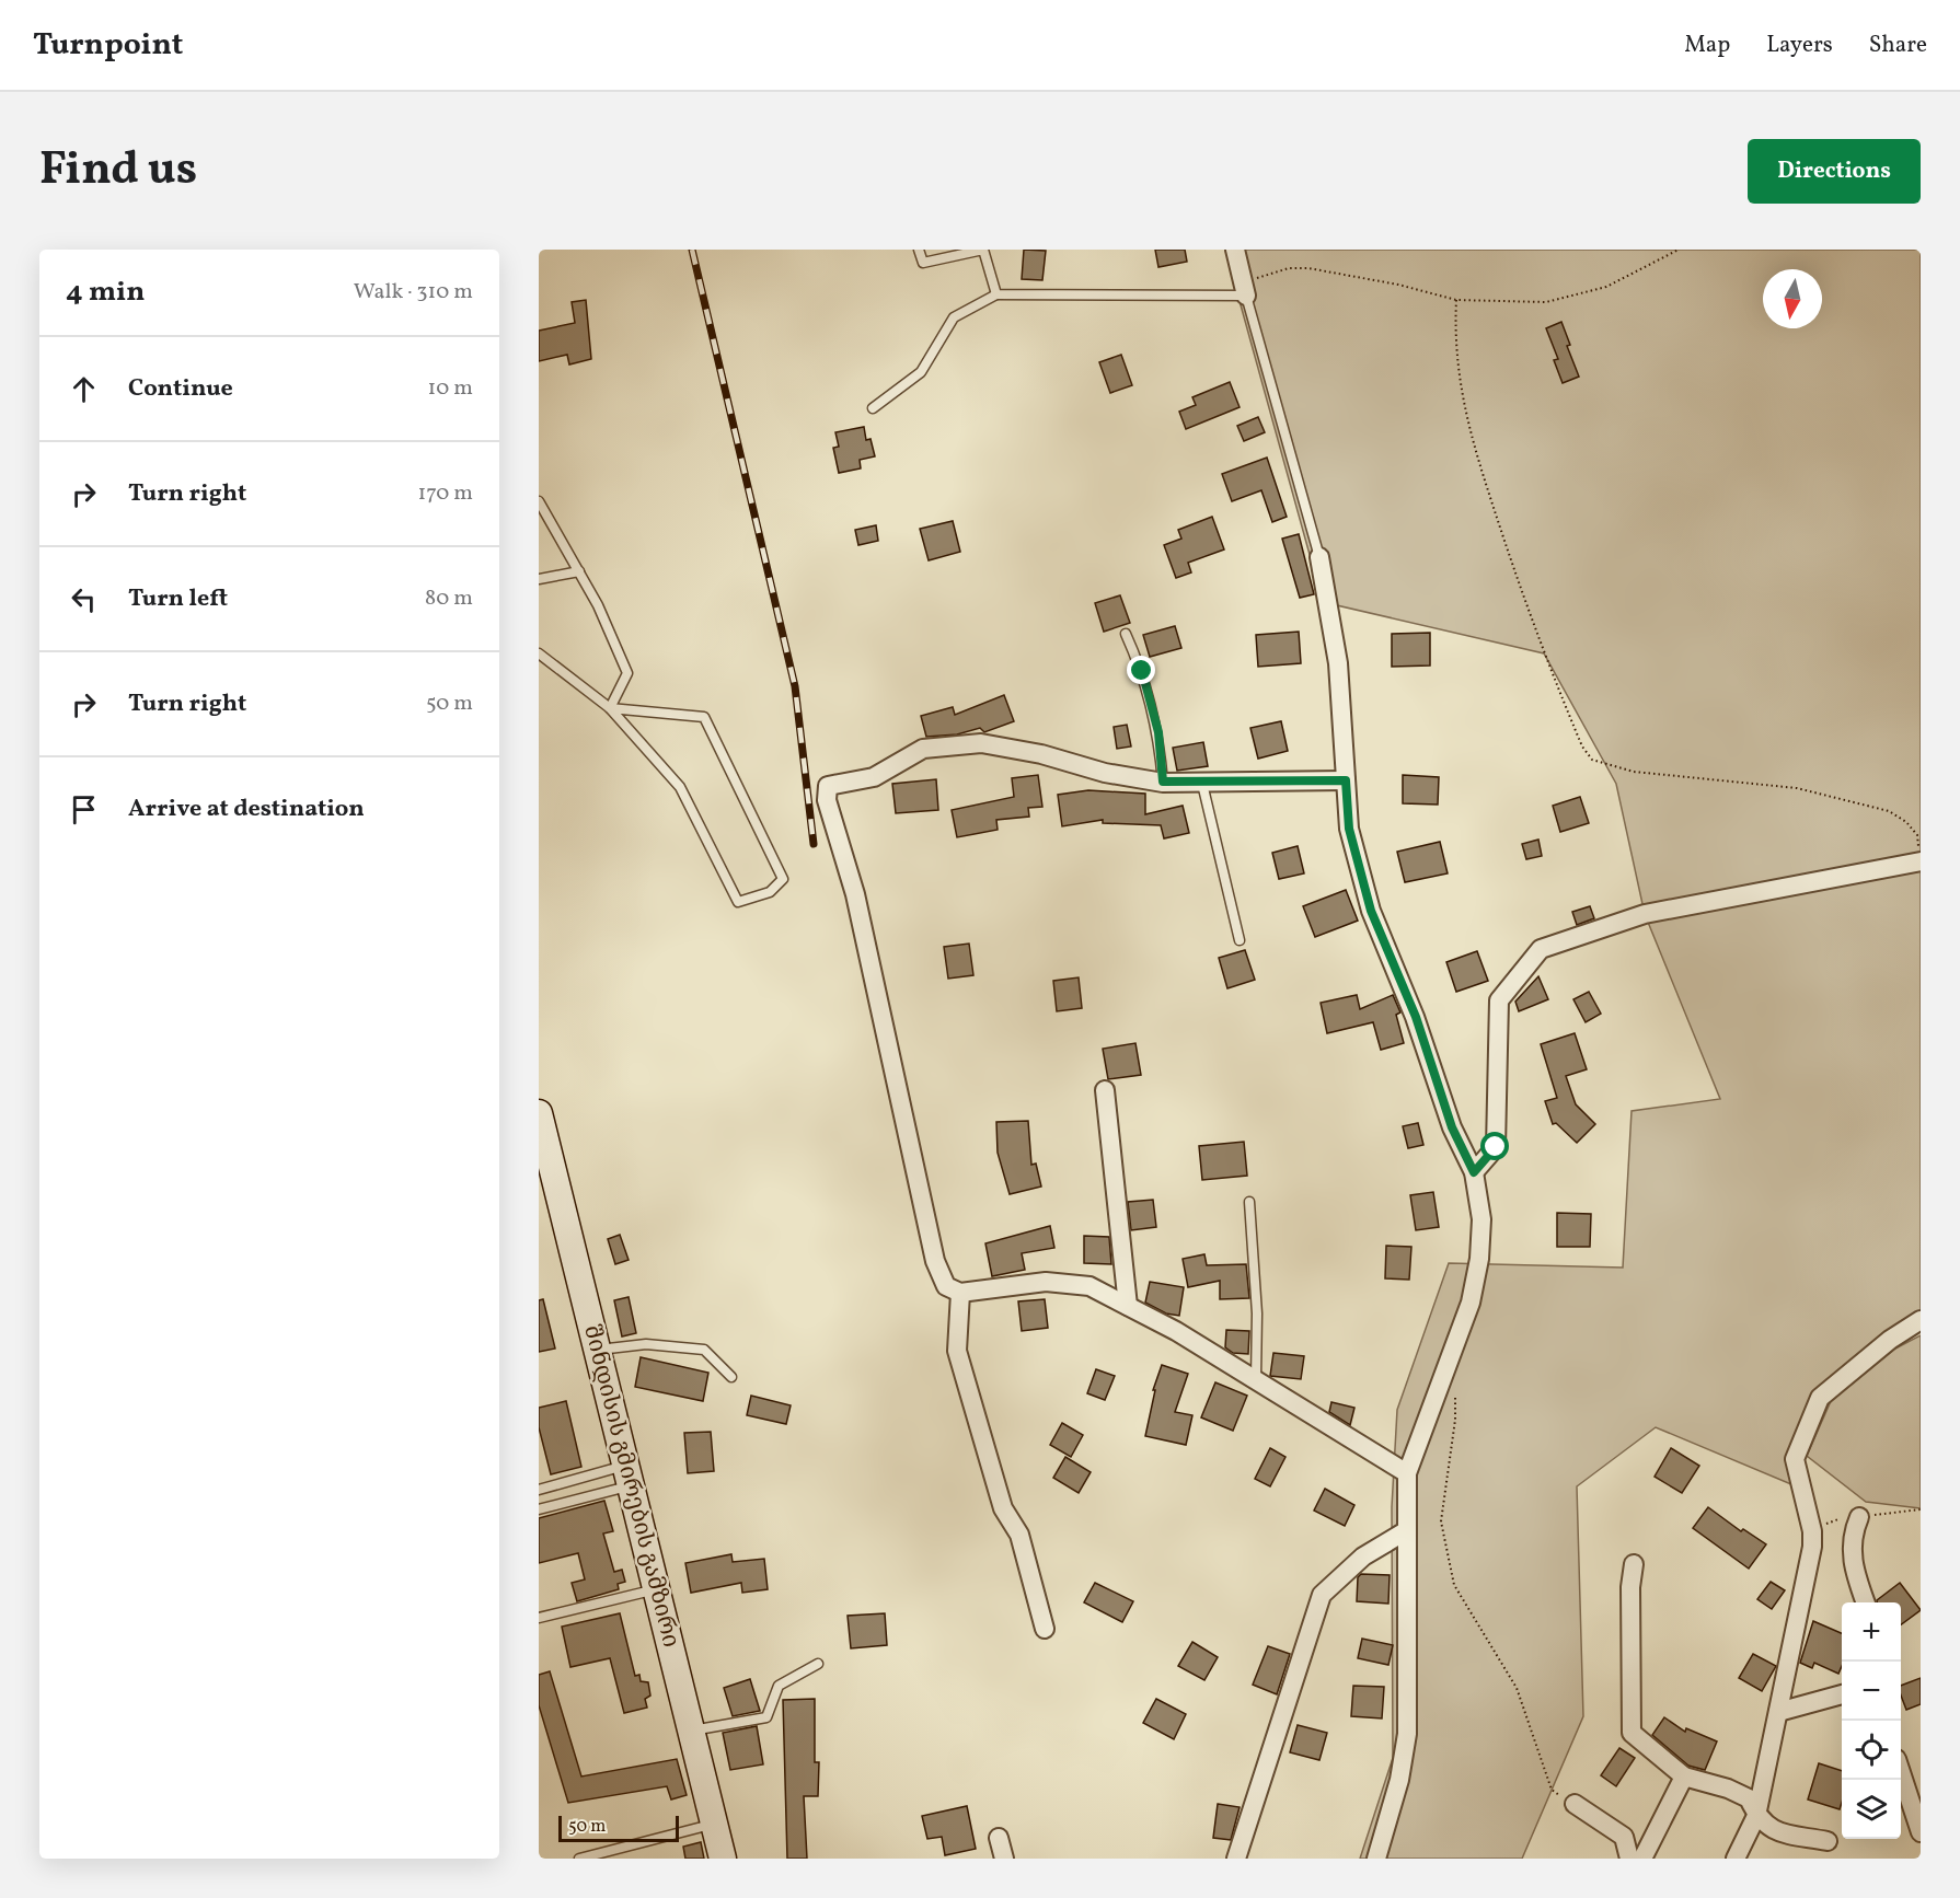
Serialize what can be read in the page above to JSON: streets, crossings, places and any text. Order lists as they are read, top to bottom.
{
  "streets": {
    "main road": ["შინდისის გმირების გამზირი"]
  },
  "scale_bar": "50 m",
  "north": "bottom",
  "page": {
    "header": "Turnpoint",
    "nav": ["Map", "Layers", "Share"],
    "title": "Find us",
    "buttons": "Directions",
    "heading": ["4 min", "Walk · 310 m"],
    "list": [
      ["Continue", "10 m"],
      ["Turn right", "170 m"],
      ["Turn left", "80 m"],
      ["Turn right", "50 m"],
      "Arrive at destination"
    ],
    "map_buttons": ["+", "−"],
    "scale": "50 m"
  }
}
